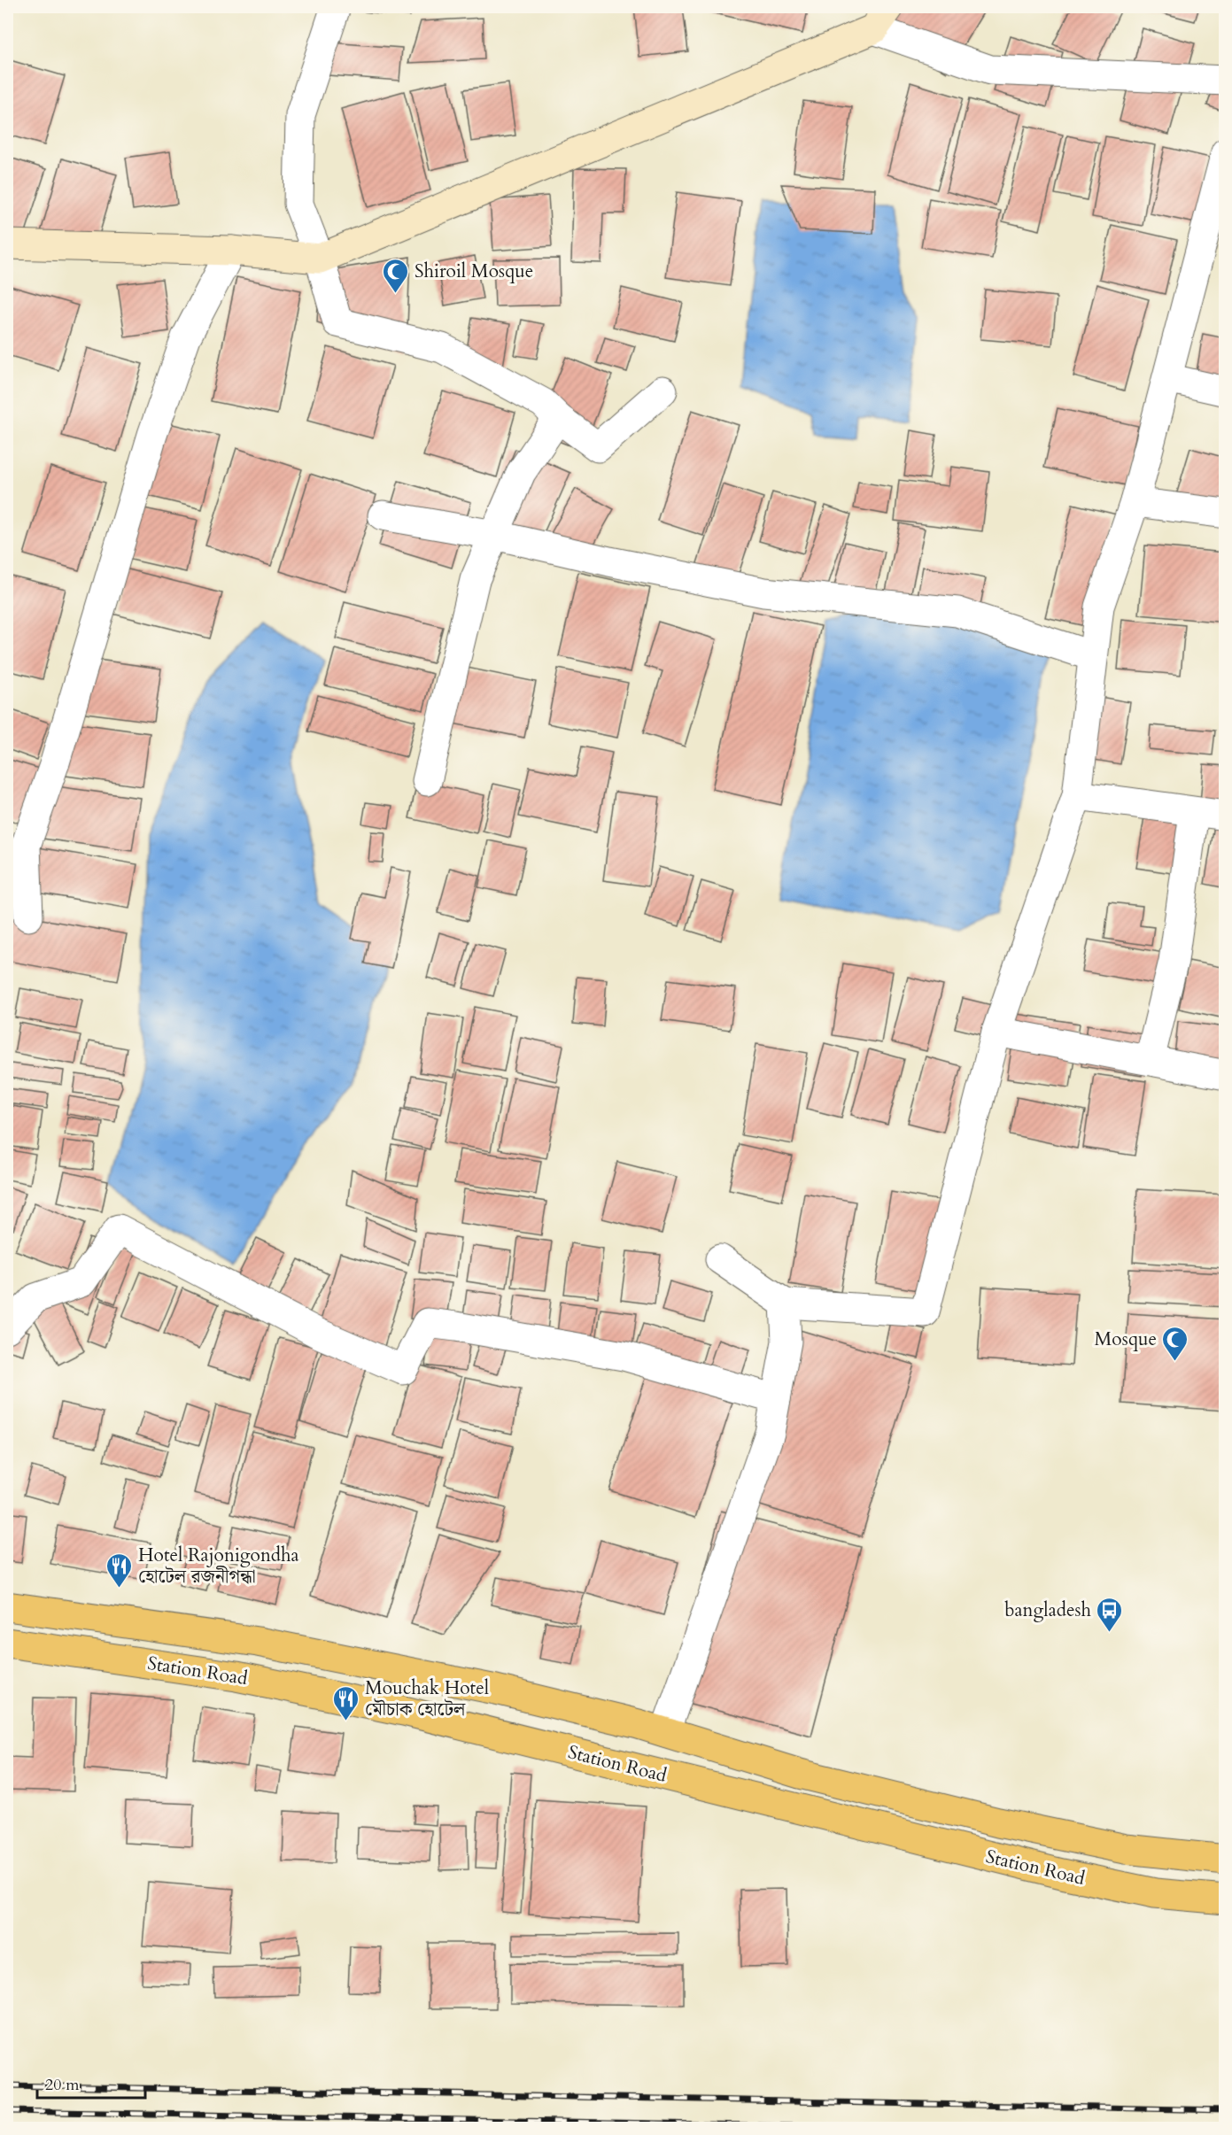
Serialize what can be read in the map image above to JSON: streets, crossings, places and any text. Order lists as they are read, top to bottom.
{
  "streets": {
    "main road": ["Station Road"]
  },
  "places": {
    "mosque": ["Shiroil Mosque", "Mosque"],
    "restaurant": ["Hotel Rajonigondha হোটেল রজনীগন্ধা", "Mouchak Hotel মৌচাক হোটেল"],
    "bus stop": ["bangladesh"]
  },
  "scale_bar": "20 m"
}
